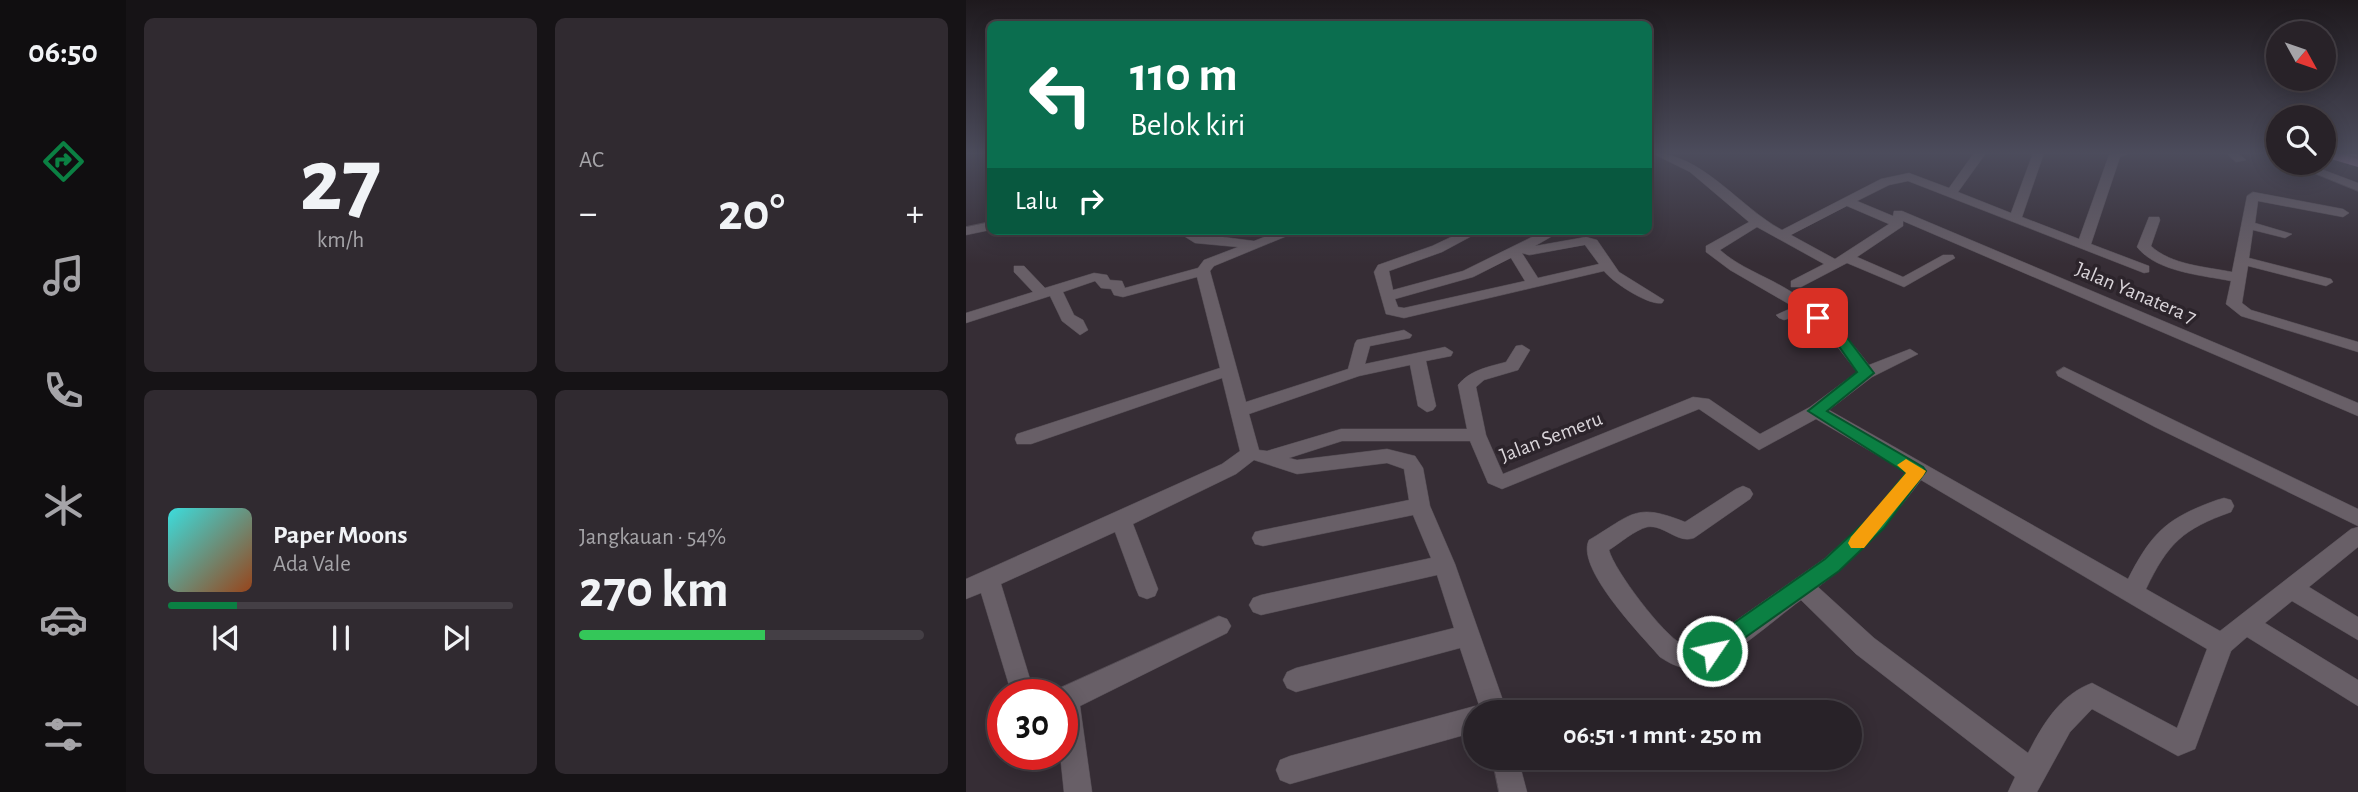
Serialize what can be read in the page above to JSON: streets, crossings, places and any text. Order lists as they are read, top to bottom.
{
  "streets": {
    "street": ["Jalan Yanatera 7", "Jalan Semeru"]
  },
  "north": "bottom right",
  "page": {
    "tabs": "06:50",
    "tile": [
      ["27", "km/h"],
      "AC",
      ["Jangkauan · 54%", "270 km"]
    ],
    "turn": ["110 m", "Belok kiri"],
    "then": "Lalu",
    "heat": ["−", "20°", "+"],
    "song": ["Paper Moons", "Ada Vale"],
    "limit": "30",
    "trip": "06:51 · 1 mnt · 250 m"
  }
}
